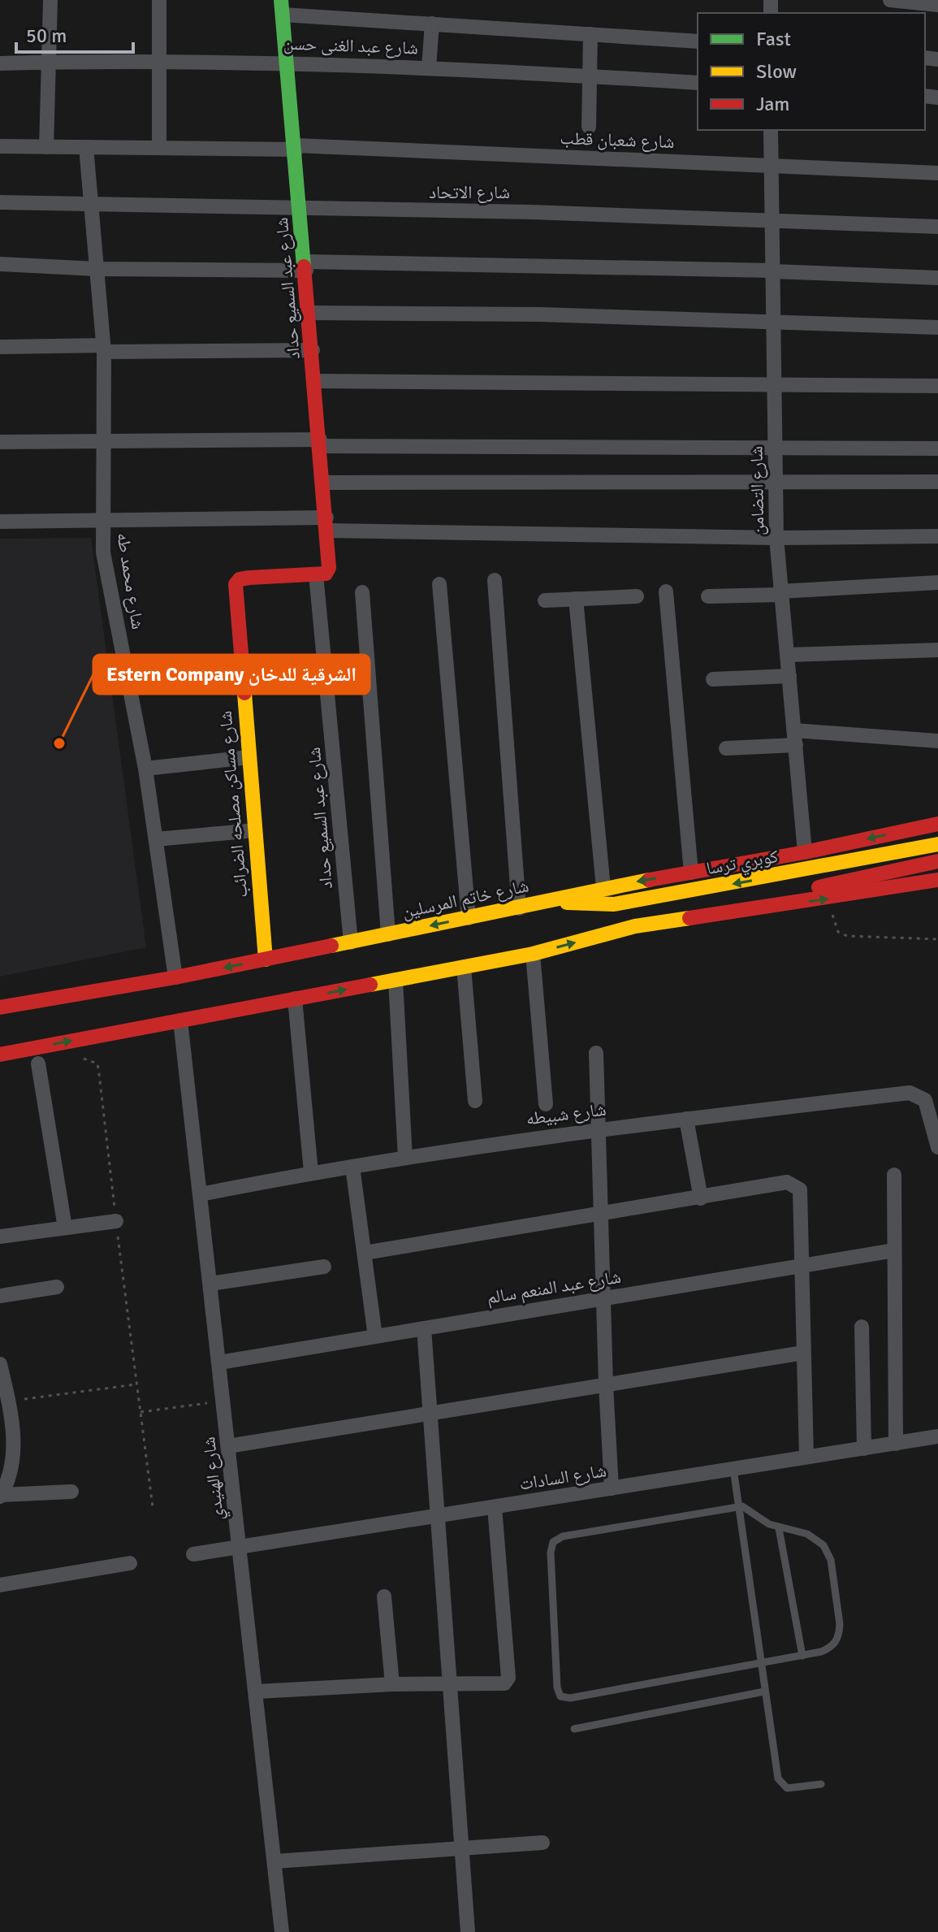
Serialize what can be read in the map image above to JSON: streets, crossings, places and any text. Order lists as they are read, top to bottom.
{
  "streets": {
    "main road": [
      "شارع عبد السميع حداد",
      "شارع مساكن مصلحه الضرائب",
      "كوبري ترسا",
      "شارع خاتم المرسلين"
    ],
    "street": [
      "شارع عبد الغنى حسن",
      "شارع شعبان قطب",
      "شارع الاتحاد",
      "شارع التضامن",
      "شارع محمد طه",
      "شارع شبيطه",
      "شارع عبد المنعم سالم",
      "شارع السادات",
      "شارع الهنيدي"
    ]
  },
  "crossings": [
    ["شارع عبد الغنى حسن", "شارع عبد السميع حداد"],
    ["شارع شعبان قطب", "شارع عبد السميع حداد"],
    ["شارع شعبان قطب", "شارع التضامن"],
    ["شارع شعبان قطب", "شارع محمد طه"],
    ["شارع الاتحاد", "شارع عبد السميع حداد"],
    ["شارع الاتحاد", "شارع التضامن"],
    ["شارع الاتحاد", "شارع محمد طه"],
    ["شارع عبد السميع حداد", "شارع مساكن مصلحه الضرائب"],
    ["شارع عبد السميع حداد", "شارع خاتم المرسلين"],
    ["شارع التضامن", "شارع خاتم المرسلين"],
    ["شارع محمد طه", "شارع خاتم المرسلين"],
    ["شارع مساكن مصلحه الضرائب", "شارع خاتم المرسلين"],
    ["كوبري ترسا", "شارع خاتم المرسلين"],
    ["شارع شبيطه", "شارع الهنيدي"],
    ["شارع عبد المنعم سالم", "شارع الهنيدي"],
    ["شارع السادات", "شارع الهنيدي"]
  ],
  "places": ["Estern Company الشرقية للدخان"],
  "legend": ["Fast", "Slow", "Jam"],
  "scale_bar": "50 m"
}
